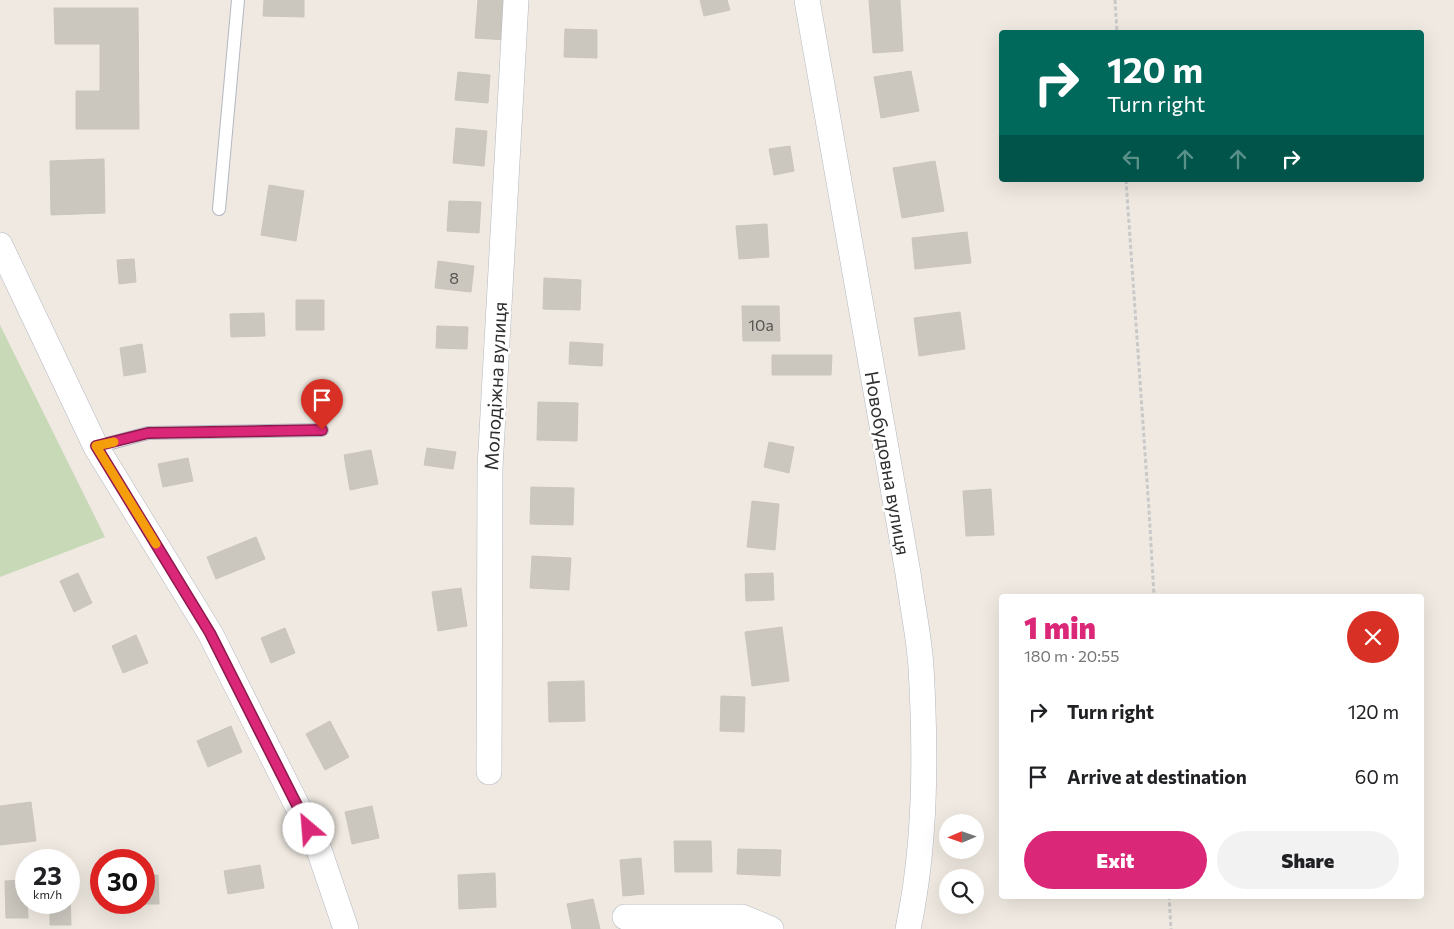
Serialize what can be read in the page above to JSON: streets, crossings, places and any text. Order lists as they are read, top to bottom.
{
  "streets": {
    "street": ["Молодіжна вулиця", "Новобудовна вулиця"]
  },
  "house_numbers": ["8", "10а"],
  "north": "left",
  "page": {
    "turn": ["120 m", "Turn right"],
    "heading": ["1 min", "180 m · 20:55"],
    "list": [
      {
        "name": "Turn right",
        "value": "120 m"
      },
      {
        "name": "Arrive at destination",
        "value": "60 m"
      }
    ],
    "buttons": ["Exit", "Share"],
    "speed": "23 km/h",
    "limit": "30"
  }
}
